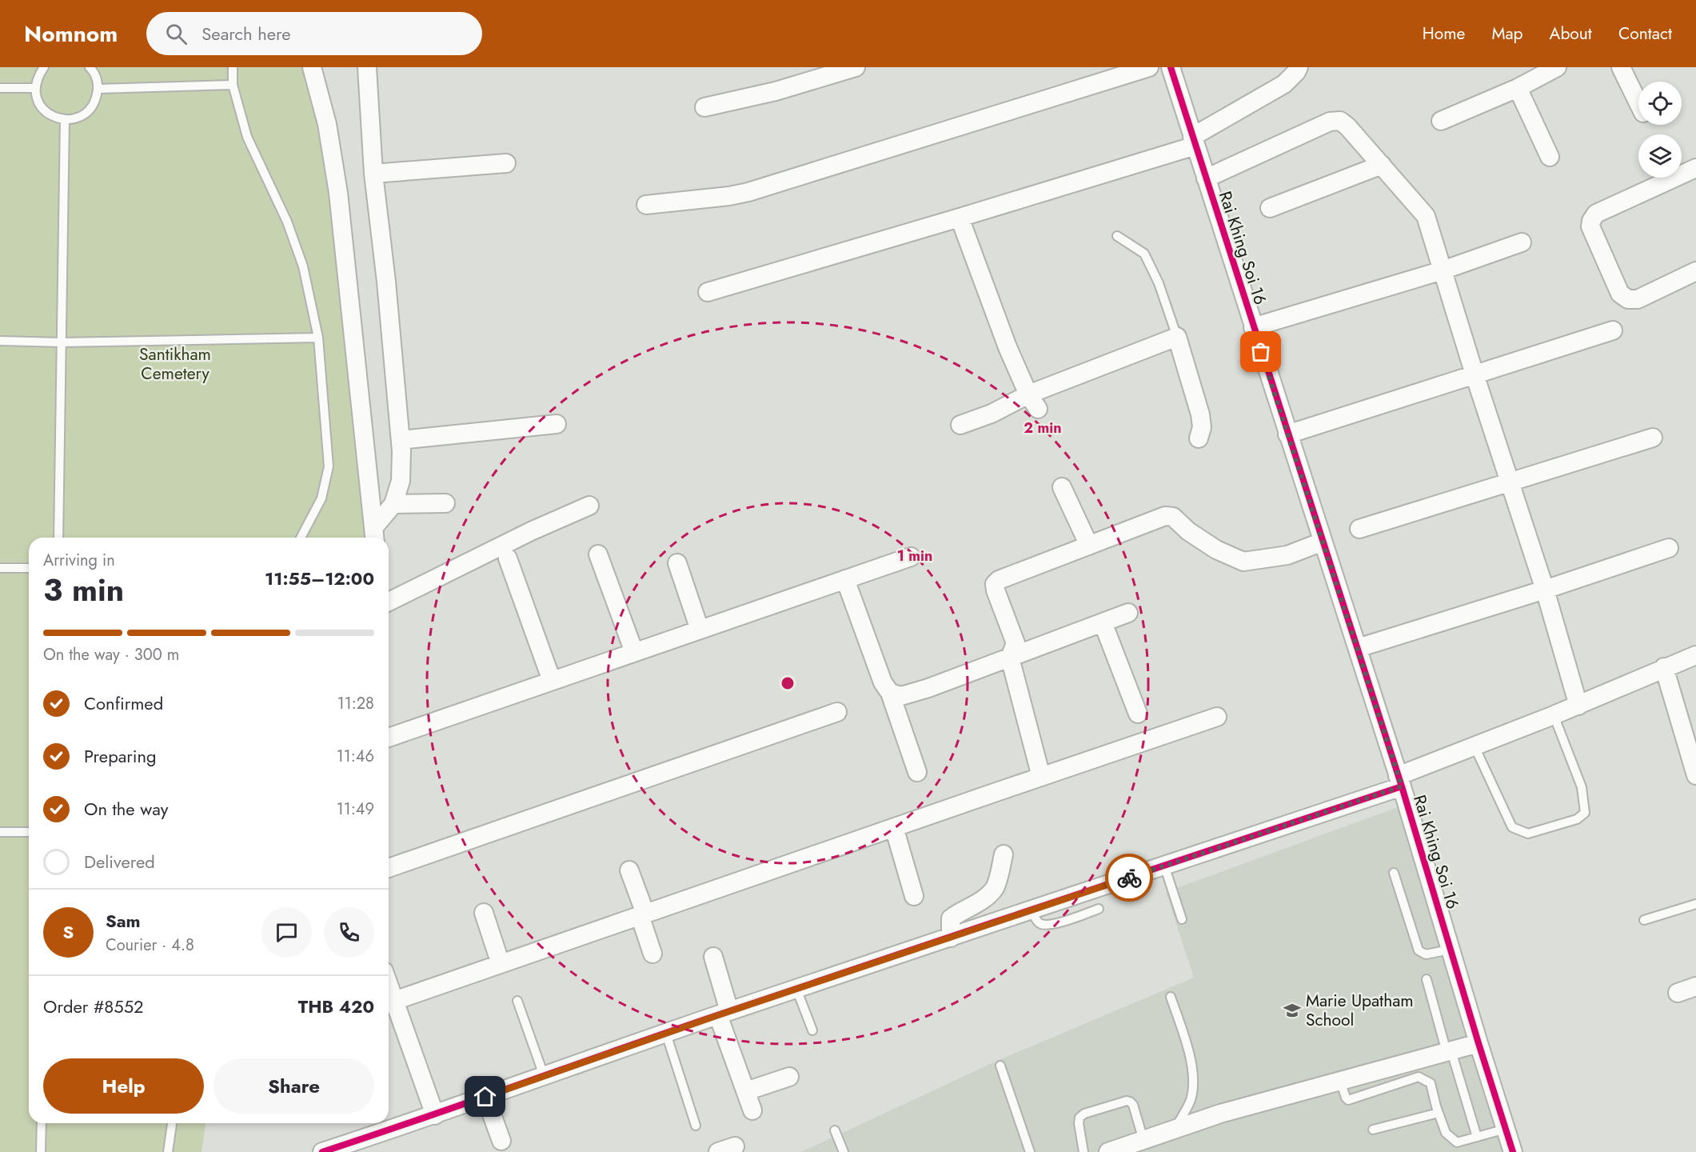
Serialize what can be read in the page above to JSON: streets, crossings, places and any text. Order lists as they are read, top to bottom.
{
  "streets": {
    "street": ["Rai Khing Soi 16"]
  },
  "parks": ["Santikham Cemetery"],
  "places": {
    "school or university": ["Marie Upatham School"]
  },
  "page": {
    "header": "Nomnom",
    "search": "Search here",
    "nav": [
      "Home",
      "Map",
      "About",
      "Contact"
    ],
    "heading": ["3 min", "Arriving in", "11:55–12:00"],
    "panel": [
      "Sam",
      "Courier · 4.8",
      "Order #8552",
      "THB 420"
    ],
    "bar": "On the way · 300 m",
    "list": [
      ["Confirmed", "11:28"],
      ["Preparing", "11:46"],
      ["On the way", "11:49"],
      "Delivered"
    ],
    "round": "S",
    "buttons": ["Help", "Share"]
  },
  "rings": ["2 min", "1 min"]
}
